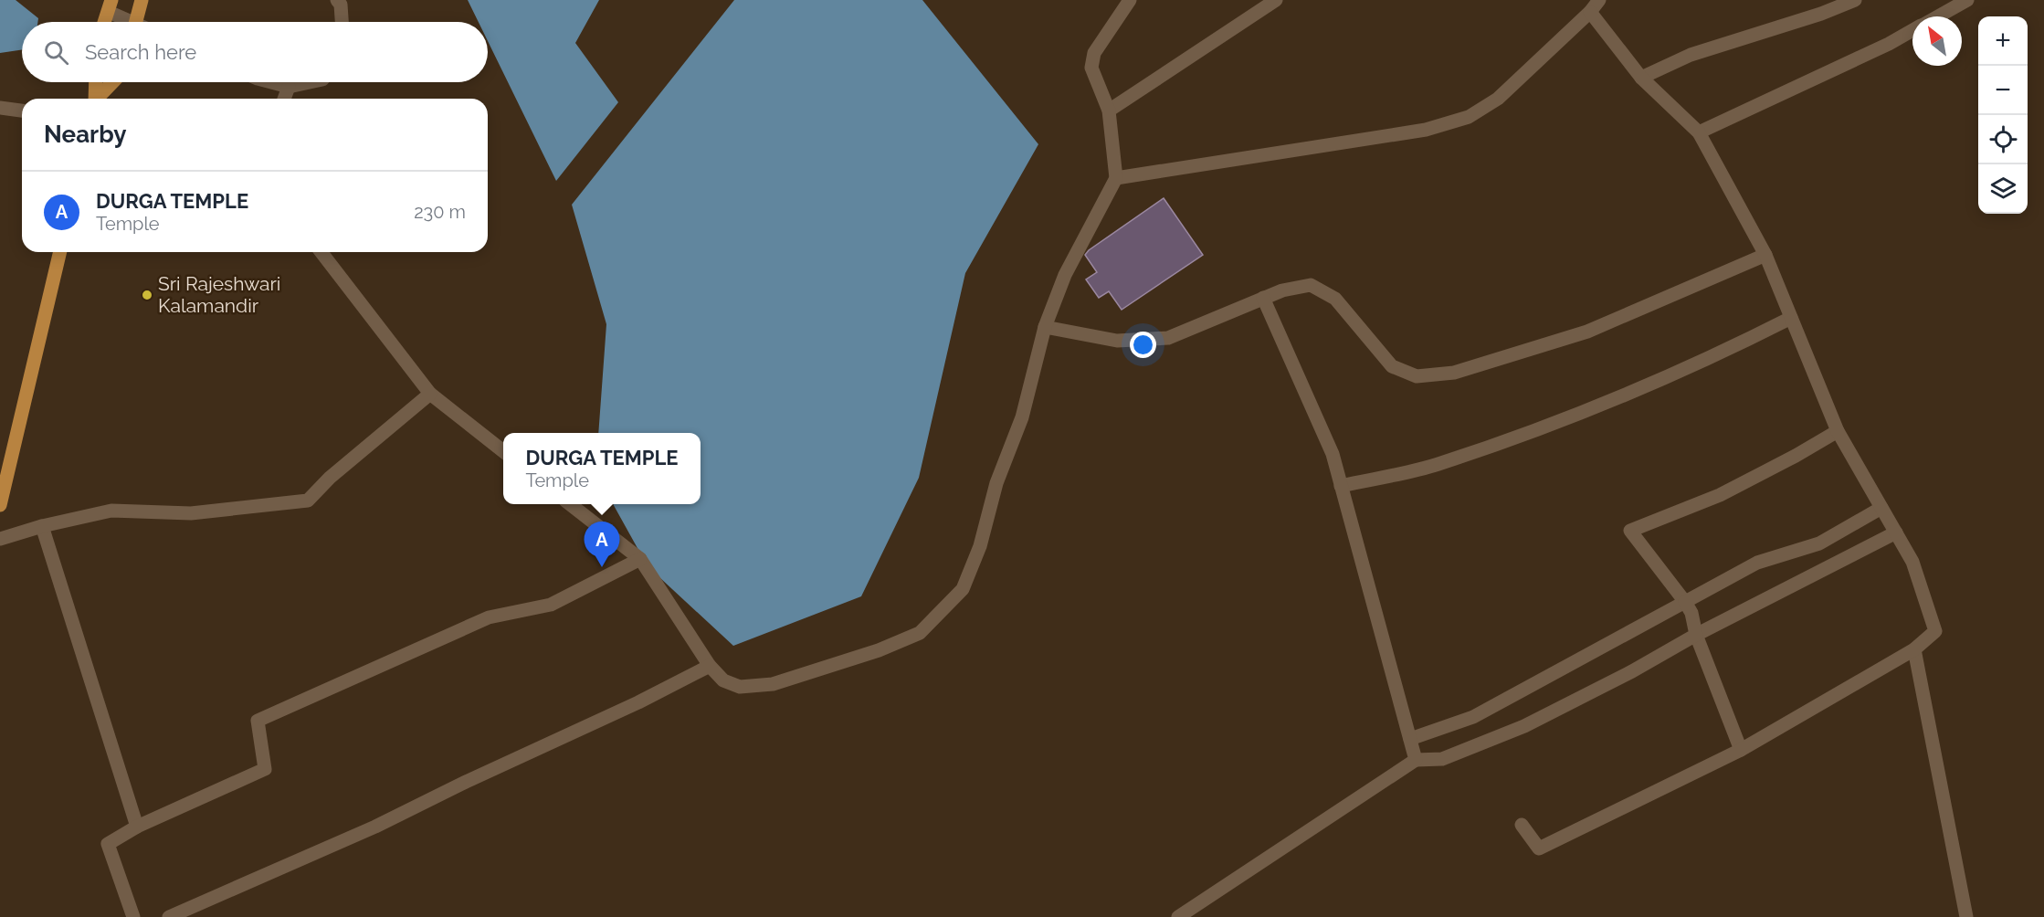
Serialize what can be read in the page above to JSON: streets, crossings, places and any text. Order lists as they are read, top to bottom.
{
  "places": ["Sri Rajeshwari Kalamandir"],
  "north": "top left",
  "page": {
    "map_buttons": ["+", "−"],
    "search": "Search here",
    "heading": "Nearby",
    "list": [
      {
        "mark": "A",
        "name": "DURGA TEMPLE",
        "note": "Temple",
        "value": "230 m"
      }
    ],
    "popup": ["DURGA TEMPLE", "Temple"],
    "pins": "A"
  }
}
